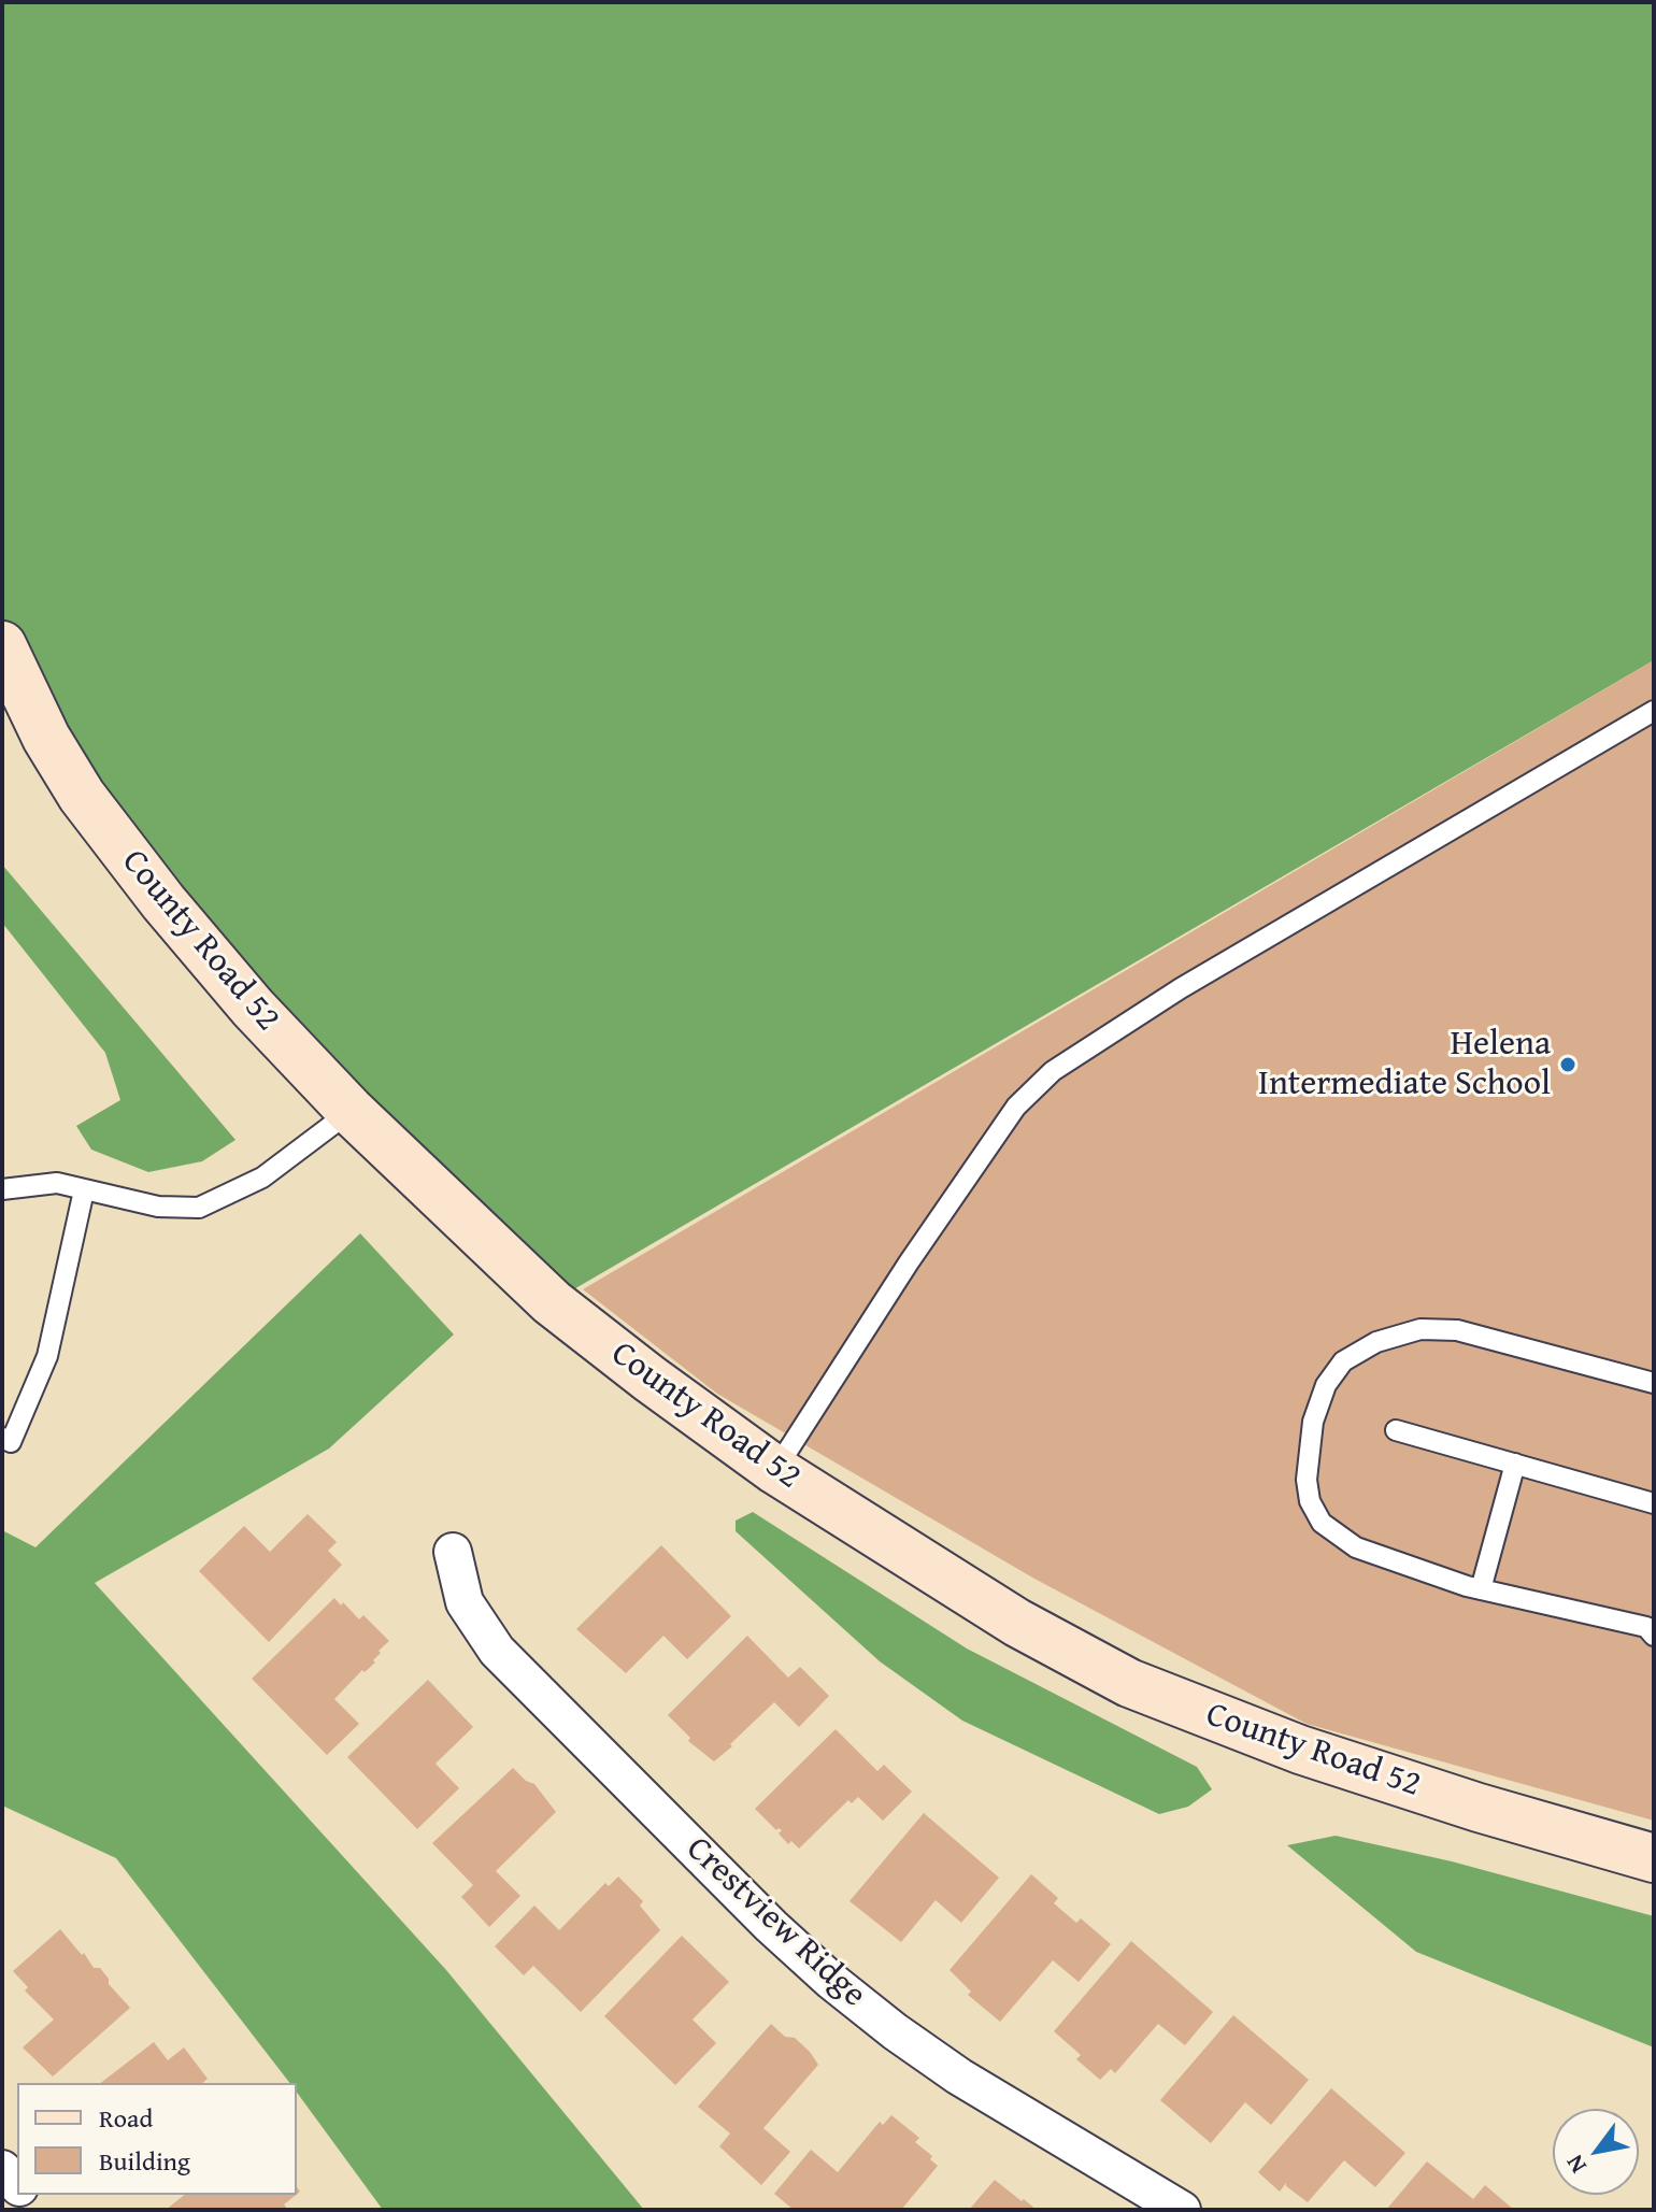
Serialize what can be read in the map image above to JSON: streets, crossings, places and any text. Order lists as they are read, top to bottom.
{
  "streets": {
    "main road": ["County Road 52"],
    "street": ["Crestview Ridge"]
  },
  "places": ["Helena Intermediate School"],
  "legend": ["Road", "Building"],
  "north": "bottom left"
}
